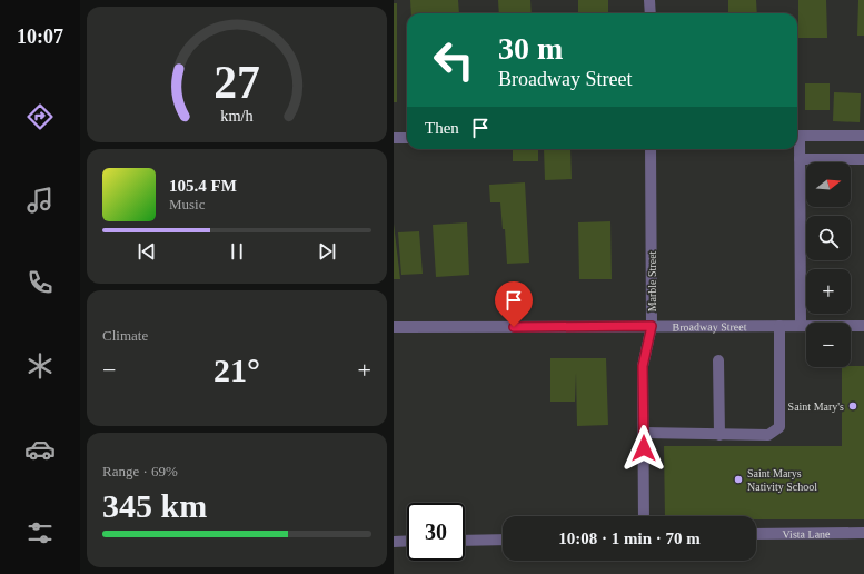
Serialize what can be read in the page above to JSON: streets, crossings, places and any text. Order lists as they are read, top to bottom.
{
  "streets": {
    "street": ["Marble Street", "Broadway Street", "Vista Lane"]
  },
  "crossings": [
    ["Marble Street", "Broadway Street"]
  ],
  "places": ["Saint Mary's", "Saint Marys Nativity School"],
  "north": "right",
  "page": {
    "tabs": "10:07",
    "turn": ["30 m", "Broadway Street"],
    "then": "Then",
    "map_buttons": ["+", "−"],
    "song": ["105.4 FM", "Music"],
    "tile": [
      "Climate",
      ["Range · 69%", "345 km"]
    ],
    "heat": ["−", "21°", "+"],
    "limit": "30",
    "trip": "10:08 · 1 min · 70 m",
    "gauge": ["27", "km/h"]
  }
}
